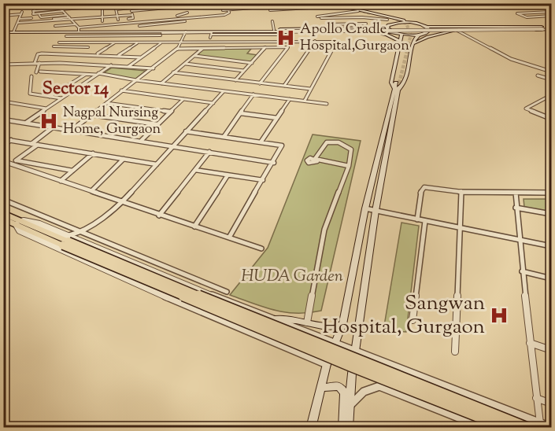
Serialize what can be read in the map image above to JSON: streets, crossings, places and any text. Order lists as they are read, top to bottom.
{
  "districts": ["Sector 14"],
  "parks": ["HUDA Garden"],
  "places": {
    "hospital": ["Apollo Cradle Hospital,Gurgaon", "Nagpal Nursing Home, Gurgaon", "Sangwan Hospital, Gurgaon"]
  }
}
